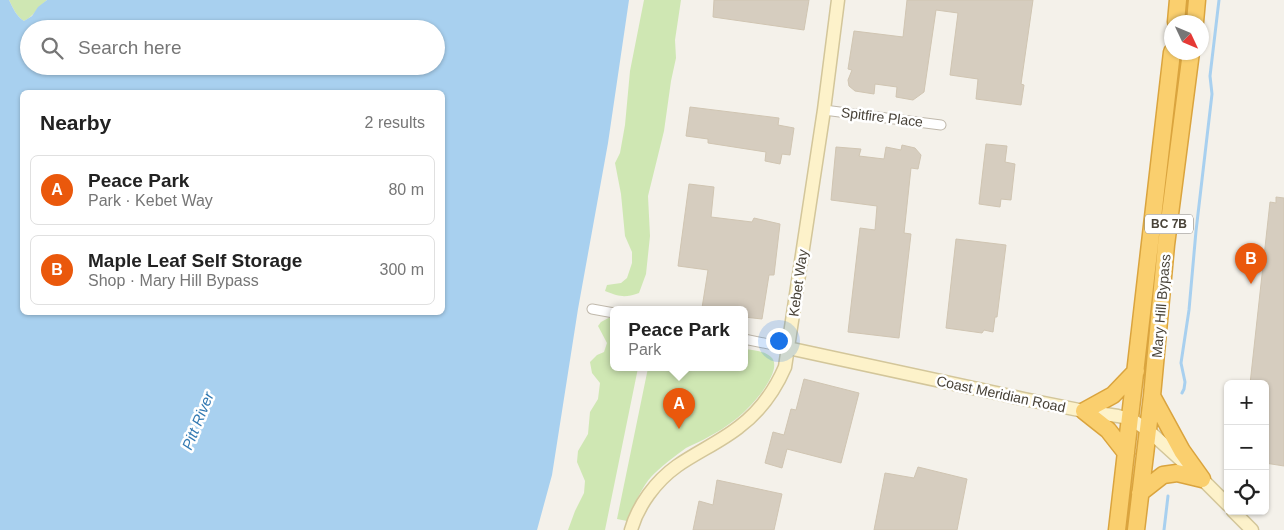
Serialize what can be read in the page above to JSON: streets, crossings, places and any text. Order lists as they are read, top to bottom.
{
  "streets": {
    "highway": ["BC 7B", "Mary Hill Bypass"],
    "street": ["Spitfire Place", "Kebet Way", "Coast Meridian Road"]
  },
  "crossings": [
    ["Spitfire Place", "Kebet Way"],
    ["Kebet Way", "Coast Meridian Road"],
    ["Mary Hill Bypass", "Coast Meridian Road"]
  ],
  "water": ["Pitt River"],
  "north": "bottom right",
  "page": {
    "search": "Search here",
    "heading": ["Nearby", "2 results"],
    "list": [
      {
        "mark": "A",
        "name": "Peace Park",
        "note": "Park · Kebet Way",
        "value": "80 m"
      },
      {
        "mark": "B",
        "name": "Maple Leaf Self Storage",
        "note": "Shop · Mary Hill Bypass",
        "value": "300 m"
      }
    ],
    "pins": ["B", "A"],
    "popup": ["Peace Park", "Park"],
    "map_buttons": ["+", "−"]
  }
}
